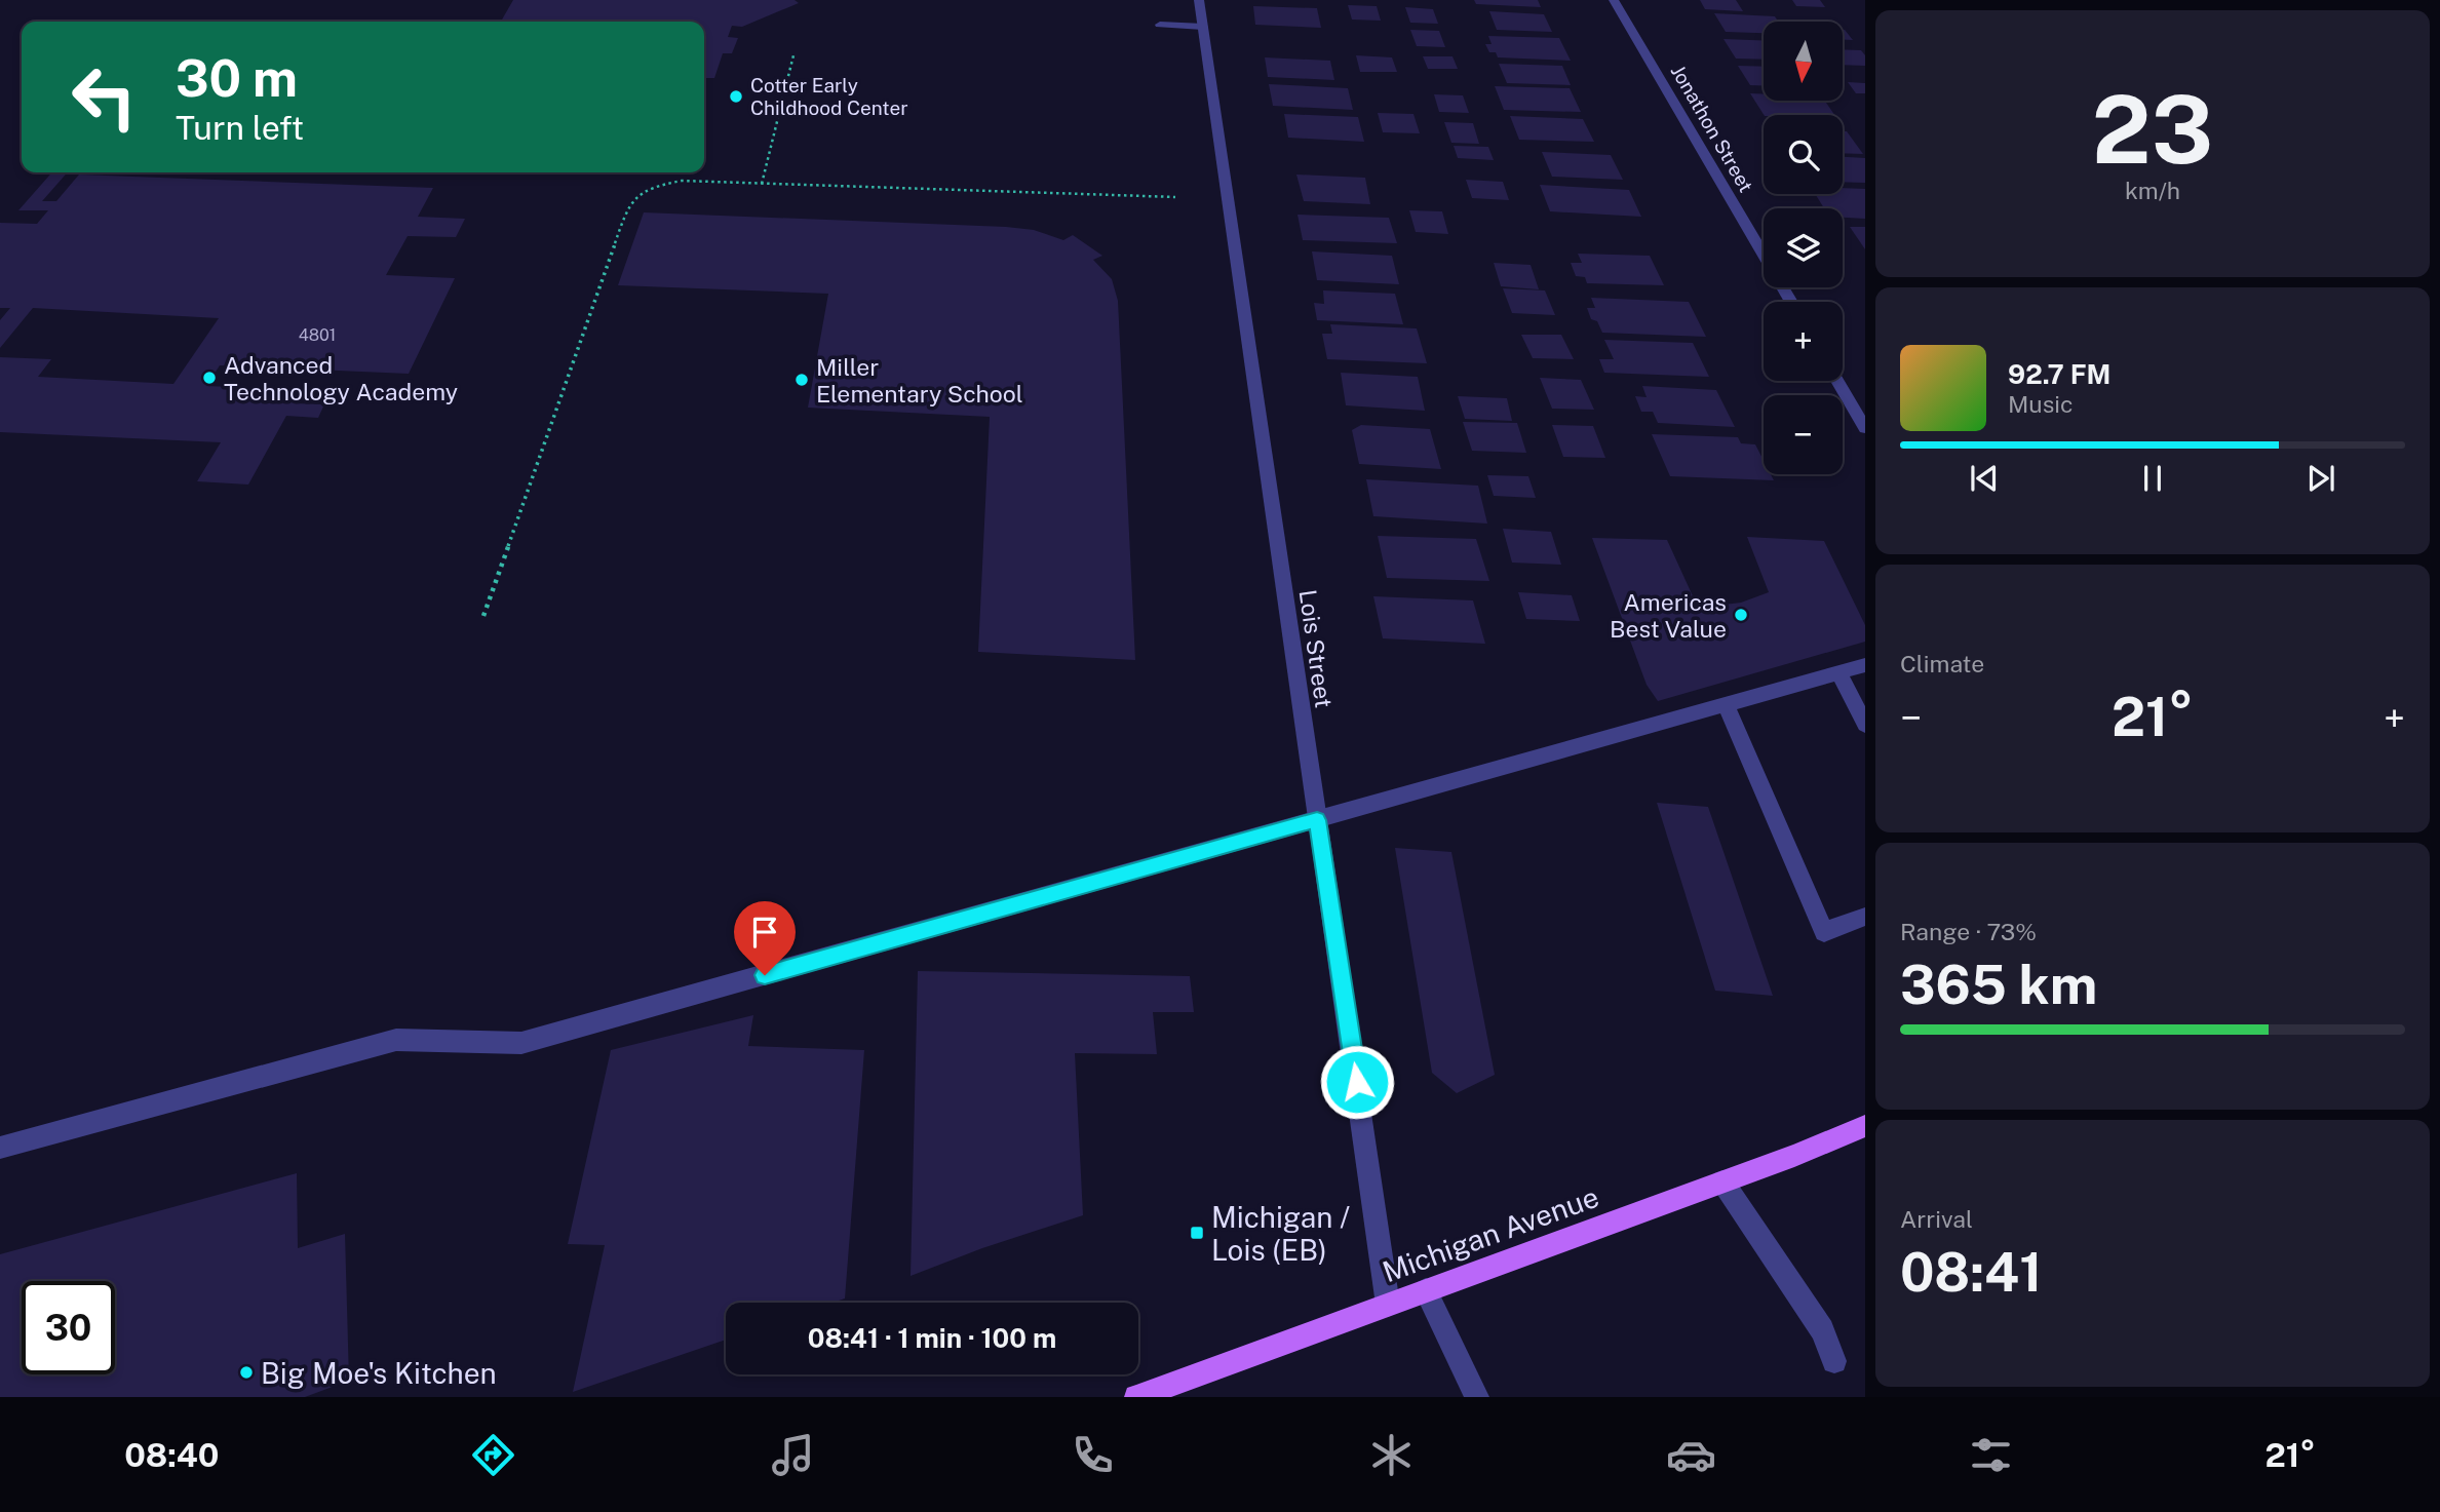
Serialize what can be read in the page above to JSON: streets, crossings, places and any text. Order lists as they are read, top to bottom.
{
  "streets": {
    "main road": ["Michigan Avenue"],
    "street": ["Jonathon Street", "Lois Street"]
  },
  "crossings": [
    ["Lois Street", "Michigan Avenue"]
  ],
  "places": {
    "other": [
      "Cotter Early Childhood Center",
      "Advanced Technology Academy",
      "Miller Elementary School",
      "Americas Best Value",
      "Big Moe's Kitchen"
    ],
    "transit": ["Michigan / Lois (EB)"]
  },
  "house_numbers": ["4801"],
  "north": "bottom",
  "page": {
    "tile": [
      ["23", "km/h"],
      "Climate",
      ["Range · 73%", "365 km"],
      ["Arrival", "08:41"]
    ],
    "map_buttons": ["+", "−"],
    "turn": ["30 m", "Turn left"],
    "song": ["92.7 FM", "Music"],
    "heat": ["−", "21°", "+"],
    "limit": "30",
    "trip": "08:41 · 1 min · 100 m",
    "tabs": ["08:40", "21°"]
  }
}
